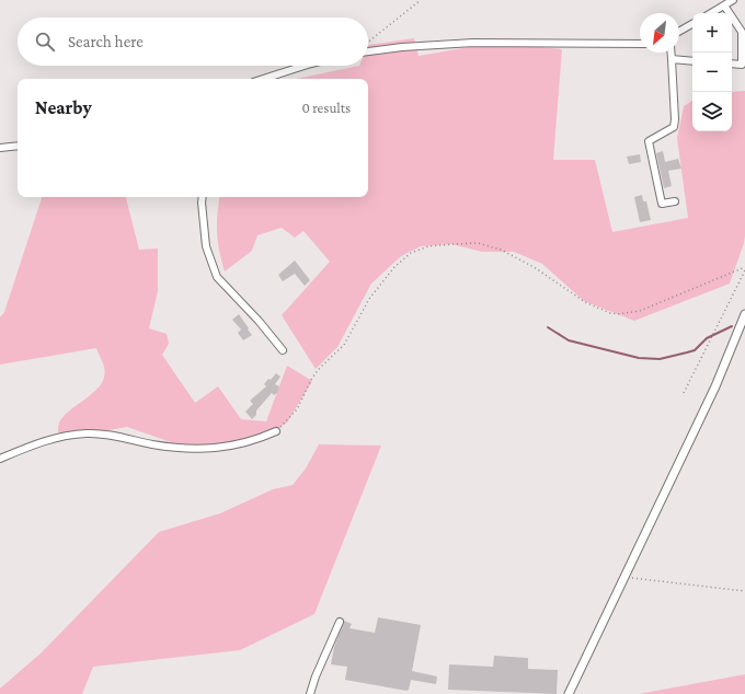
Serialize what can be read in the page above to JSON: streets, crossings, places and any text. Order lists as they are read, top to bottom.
{
  "north": "bottom left",
  "page": {
    "map_buttons": ["+", "−"],
    "search": "Search here",
    "heading": ["Nearby", "0 results"]
  }
}
